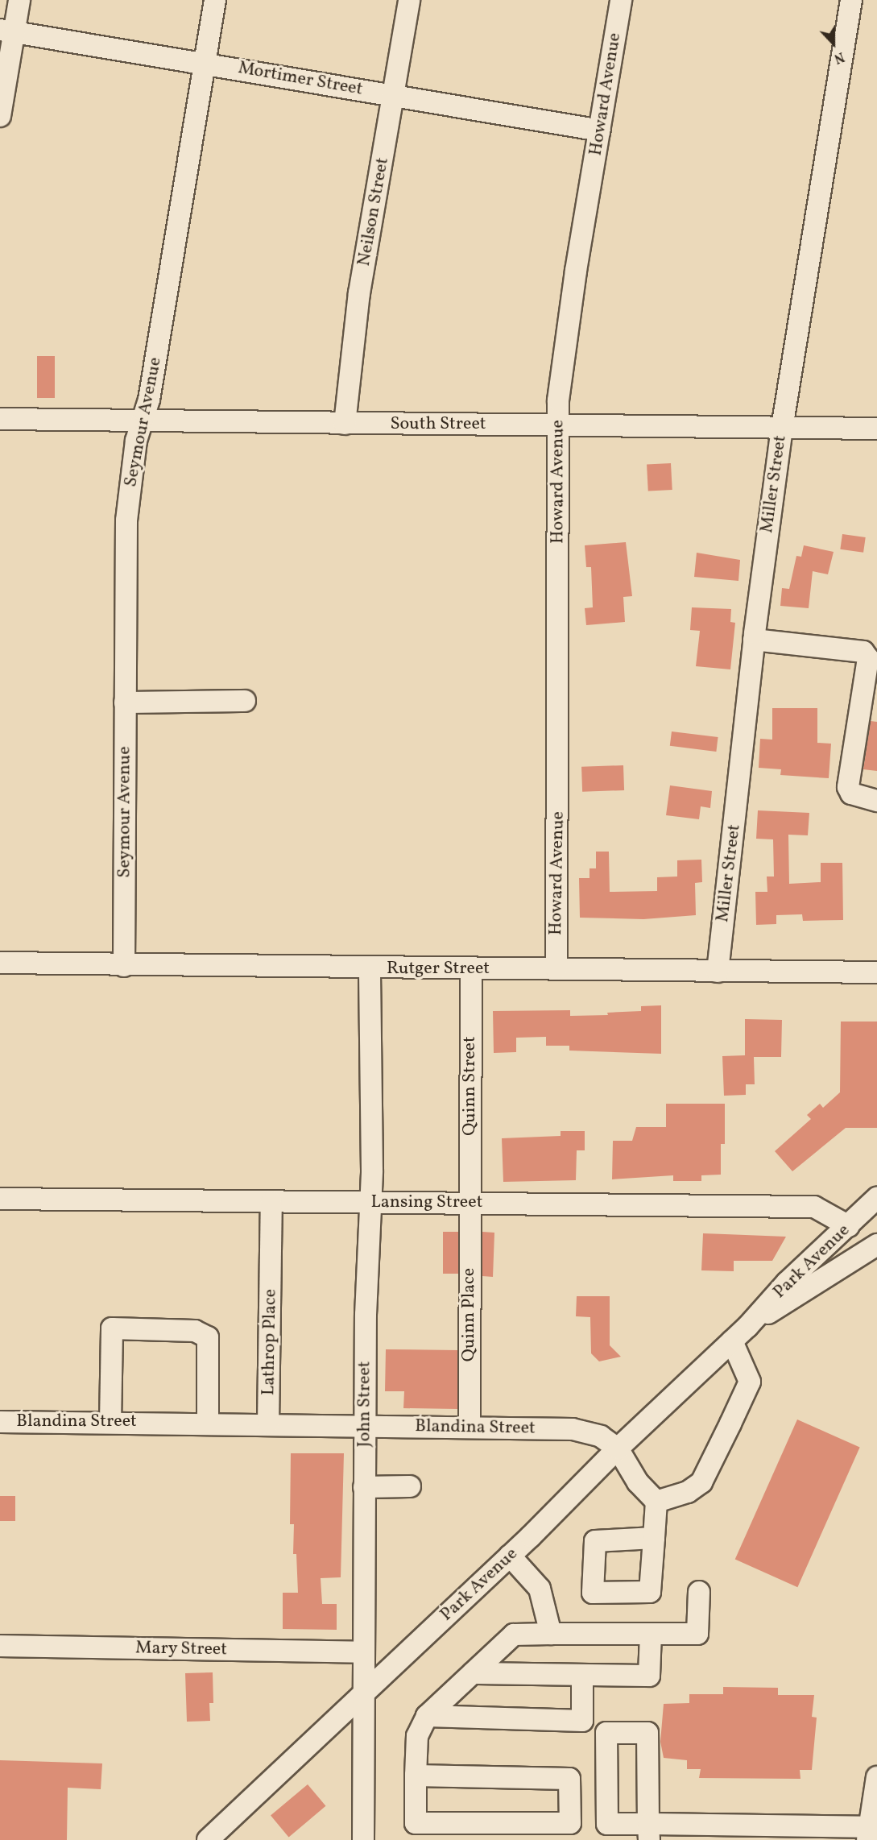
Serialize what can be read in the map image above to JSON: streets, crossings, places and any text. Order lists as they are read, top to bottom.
{
  "streets": {
    "street": [
      "Mortimer Street",
      "Howard Avenue",
      "Neilson Street",
      "Seymour Avenue",
      "South Street",
      "Miller Street",
      "Rutger Street",
      "Quinn Street",
      "Lansing Street",
      "Park Avenue",
      "Quinn Place",
      "Lathrop Place",
      "John Street",
      "Blandina Street",
      "Mary Street"
    ]
  },
  "crossings": [
    ["Mortimer Street", "Howard Avenue"],
    ["Mortimer Street", "Neilson Street"],
    ["Mortimer Street", "Seymour Avenue"],
    ["Howard Avenue", "South Street"],
    ["Howard Avenue", "Rutger Street"],
    ["Neilson Street", "South Street"],
    ["Seymour Avenue", "South Street"],
    ["Seymour Avenue", "Rutger Street"],
    ["South Street", "Miller Street"],
    ["Miller Street", "Rutger Street"],
    ["Rutger Street", "Quinn Street"],
    ["Rutger Street", "John Street"],
    ["Quinn Street", "Lansing Street"],
    ["Quinn Street", "Quinn Place"],
    ["Lansing Street", "Park Avenue"],
    ["Lansing Street", "Quinn Place"],
    ["Lansing Street", "Lathrop Place"],
    ["Lansing Street", "John Street"],
    ["Park Avenue", "John Street"],
    ["Park Avenue", "Blandina Street"],
    ["Quinn Place", "Blandina Street"],
    ["Lathrop Place", "Blandina Street"],
    ["John Street", "Blandina Street"],
    ["John Street", "Mary Street"]
  ],
  "north": "bottom"
}
